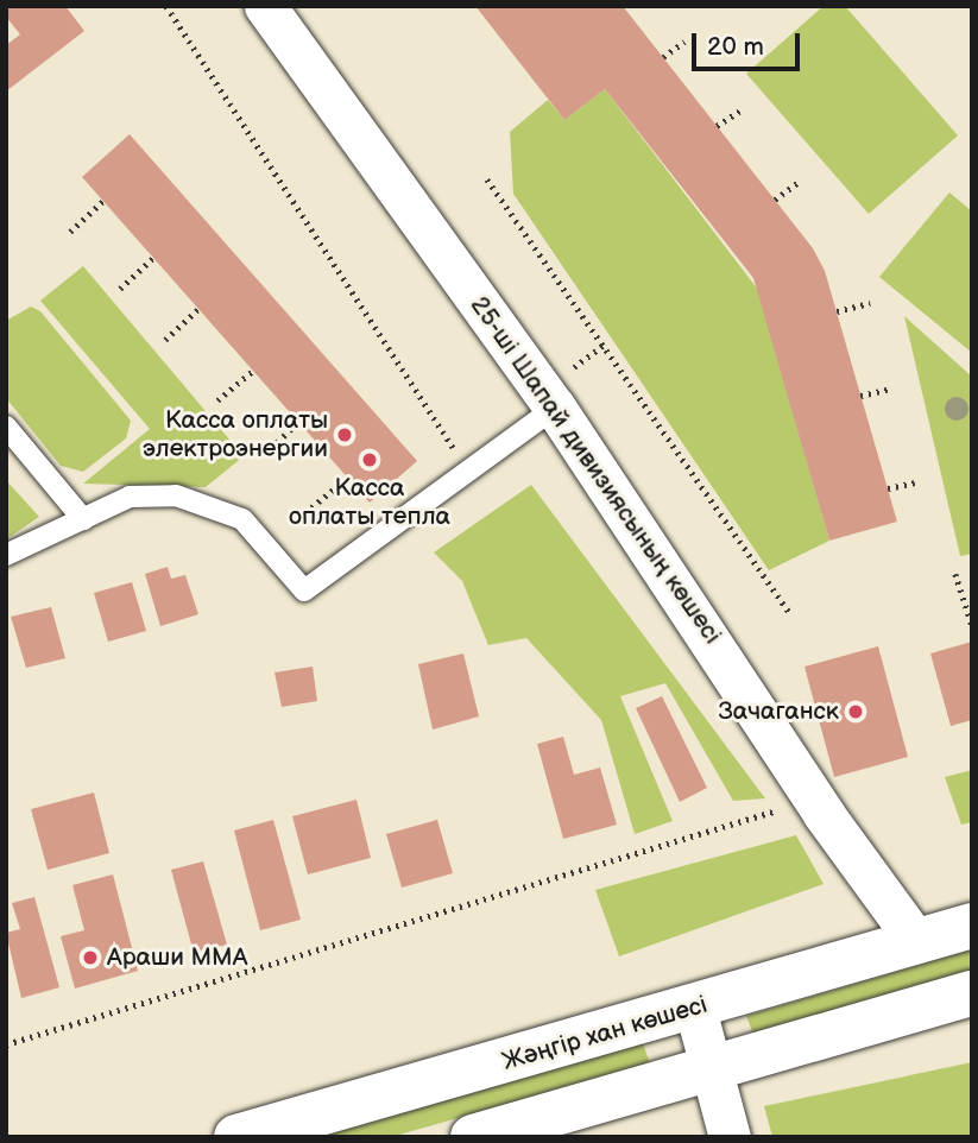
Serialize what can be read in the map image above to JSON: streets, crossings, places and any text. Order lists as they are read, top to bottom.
{
  "streets": {
    "main road": ["Жәңгір хан көшесі"],
    "street": ["25-ші Шапай дивизиясының көшесі"]
  },
  "crossings": [
    ["25-ші Шапай дивизиясының көшесі", "Жәңгір хан көшесі"]
  ],
  "places": [
    "Касса оплаты электроэнергии",
    "Касса оплаты тепла",
    "Зачаганск",
    "Араши ММА"
  ],
  "scale_bar": "20 m"
}
